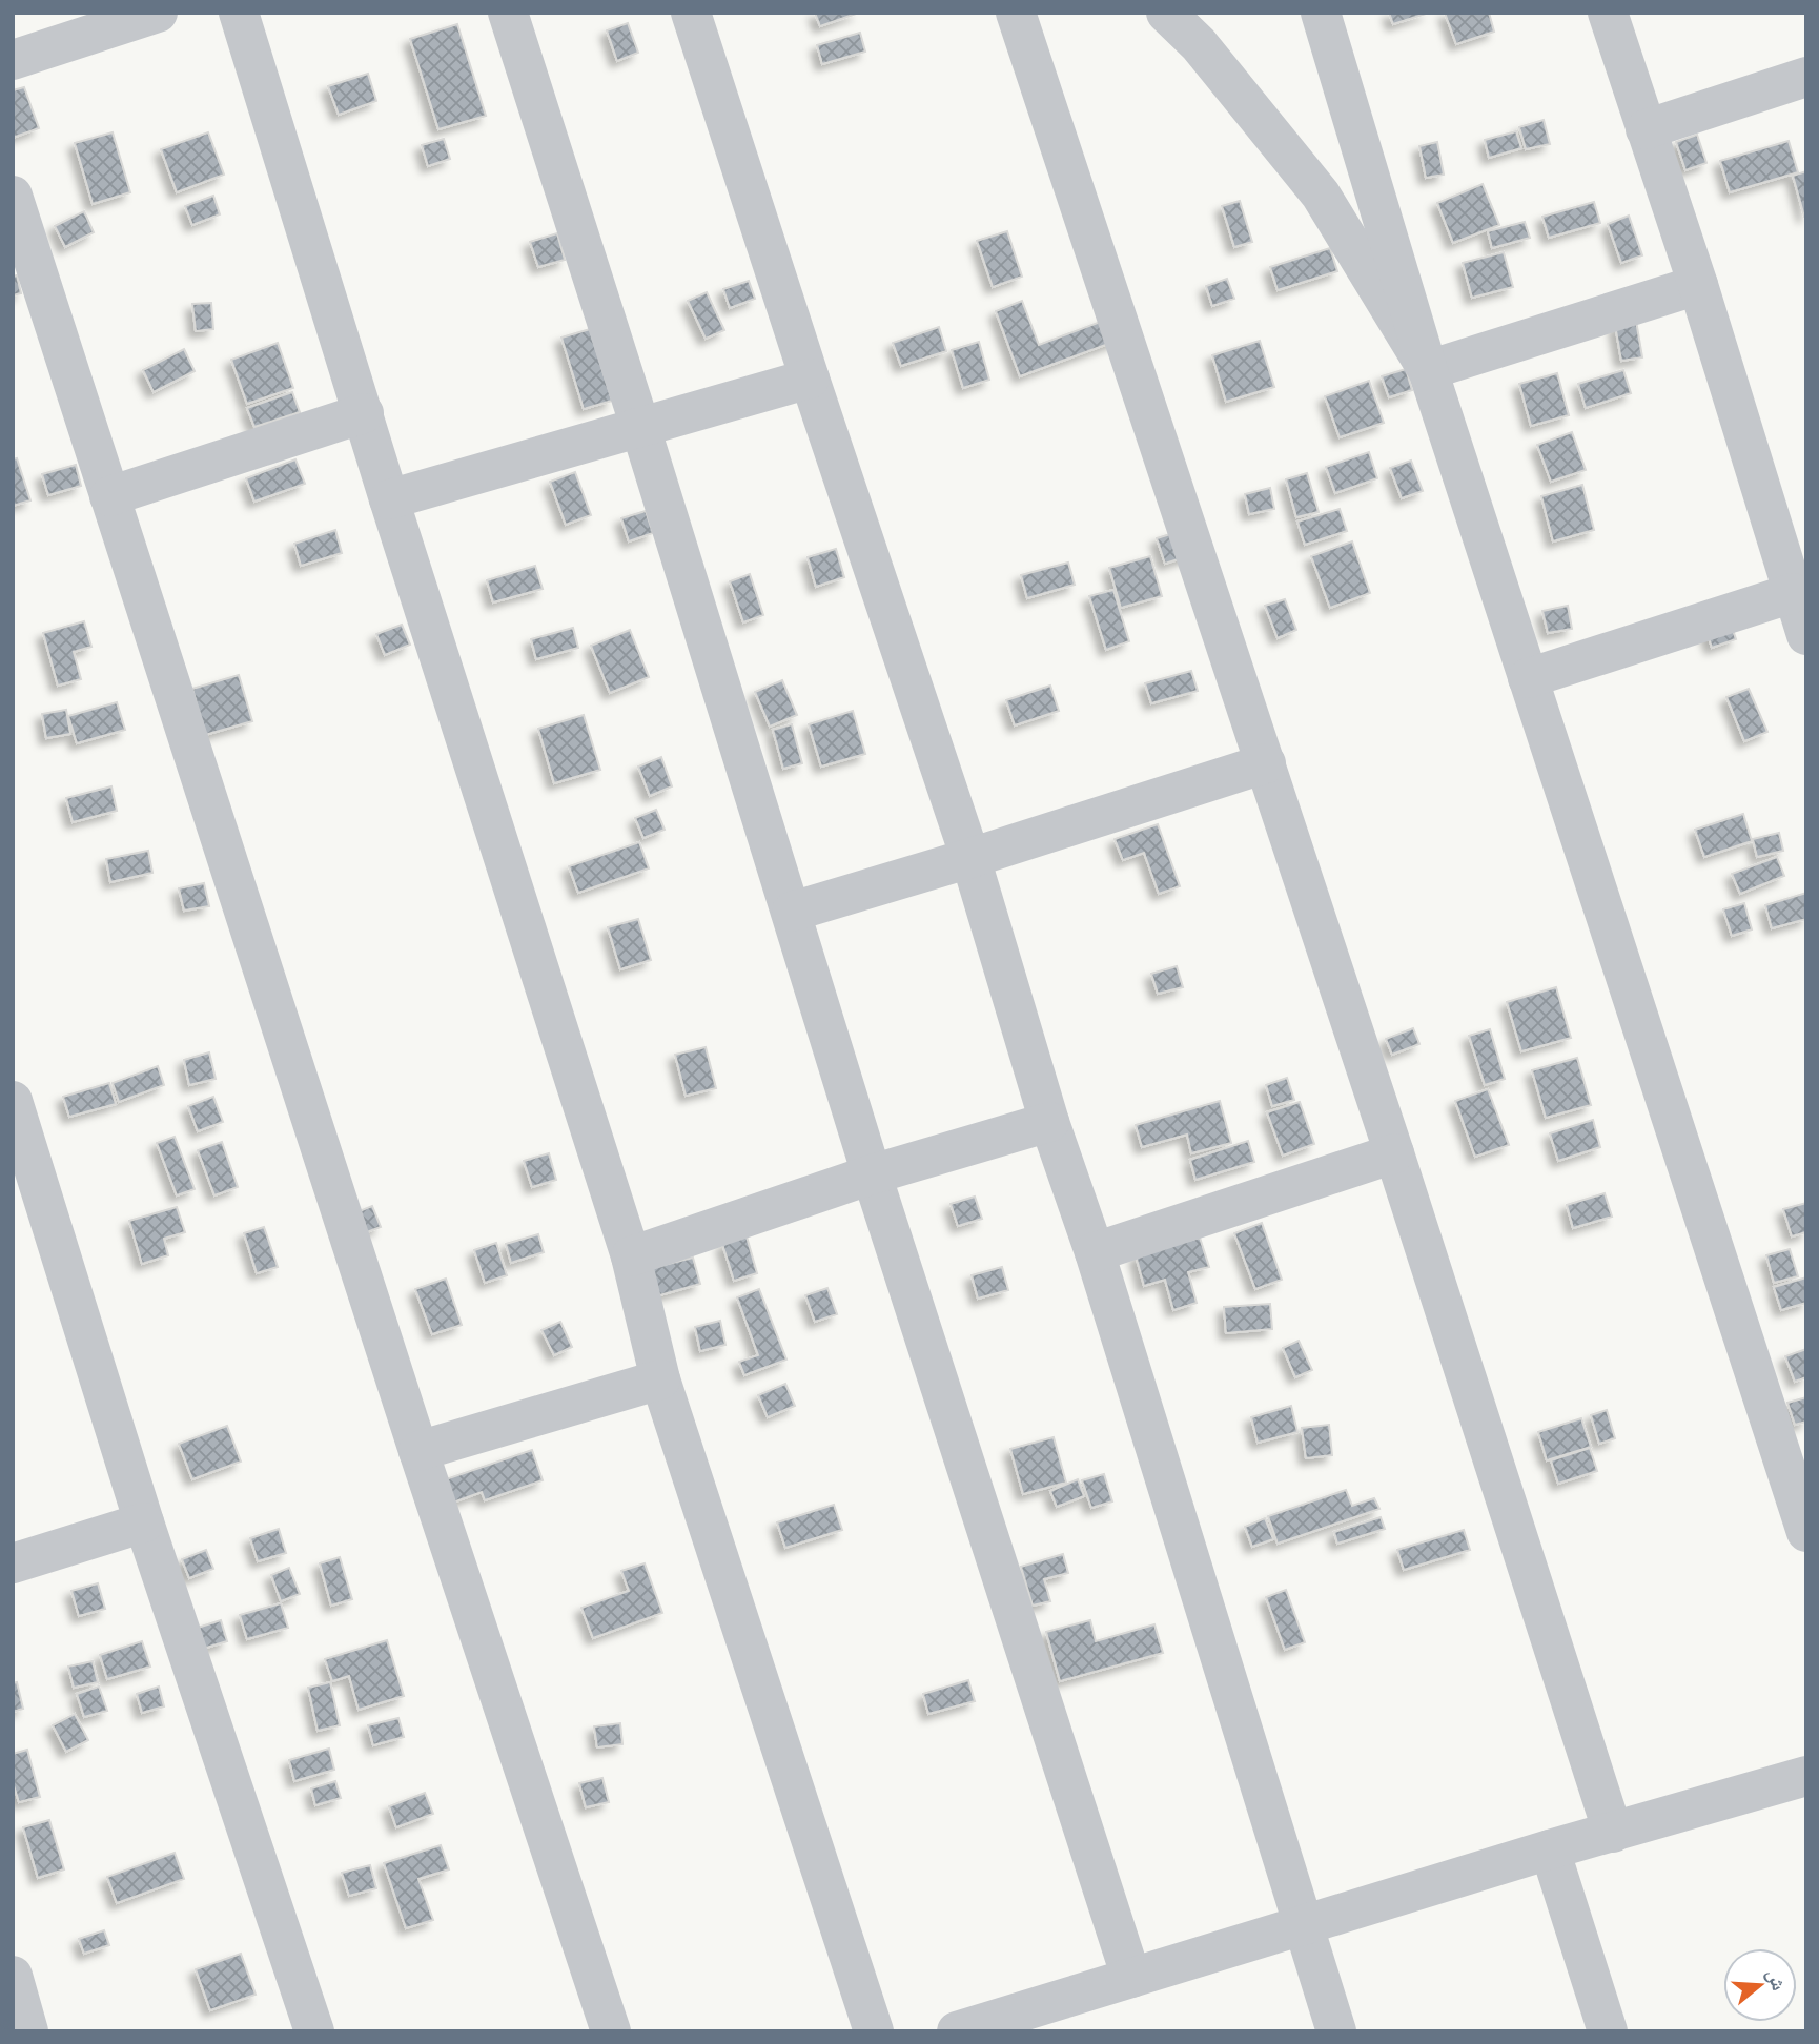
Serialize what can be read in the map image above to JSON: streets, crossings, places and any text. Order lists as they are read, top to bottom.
{
  "north": "right"
}
